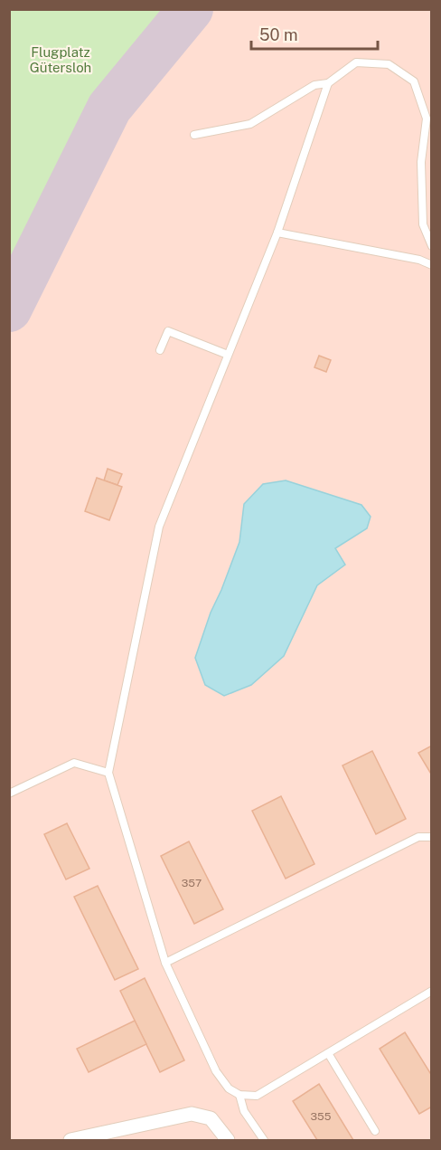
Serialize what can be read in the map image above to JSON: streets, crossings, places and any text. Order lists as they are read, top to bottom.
{
  "parks": ["Flugplatz Gütersloh"],
  "house_numbers": ["357", "355"],
  "scale_bar": "50 m"
}
